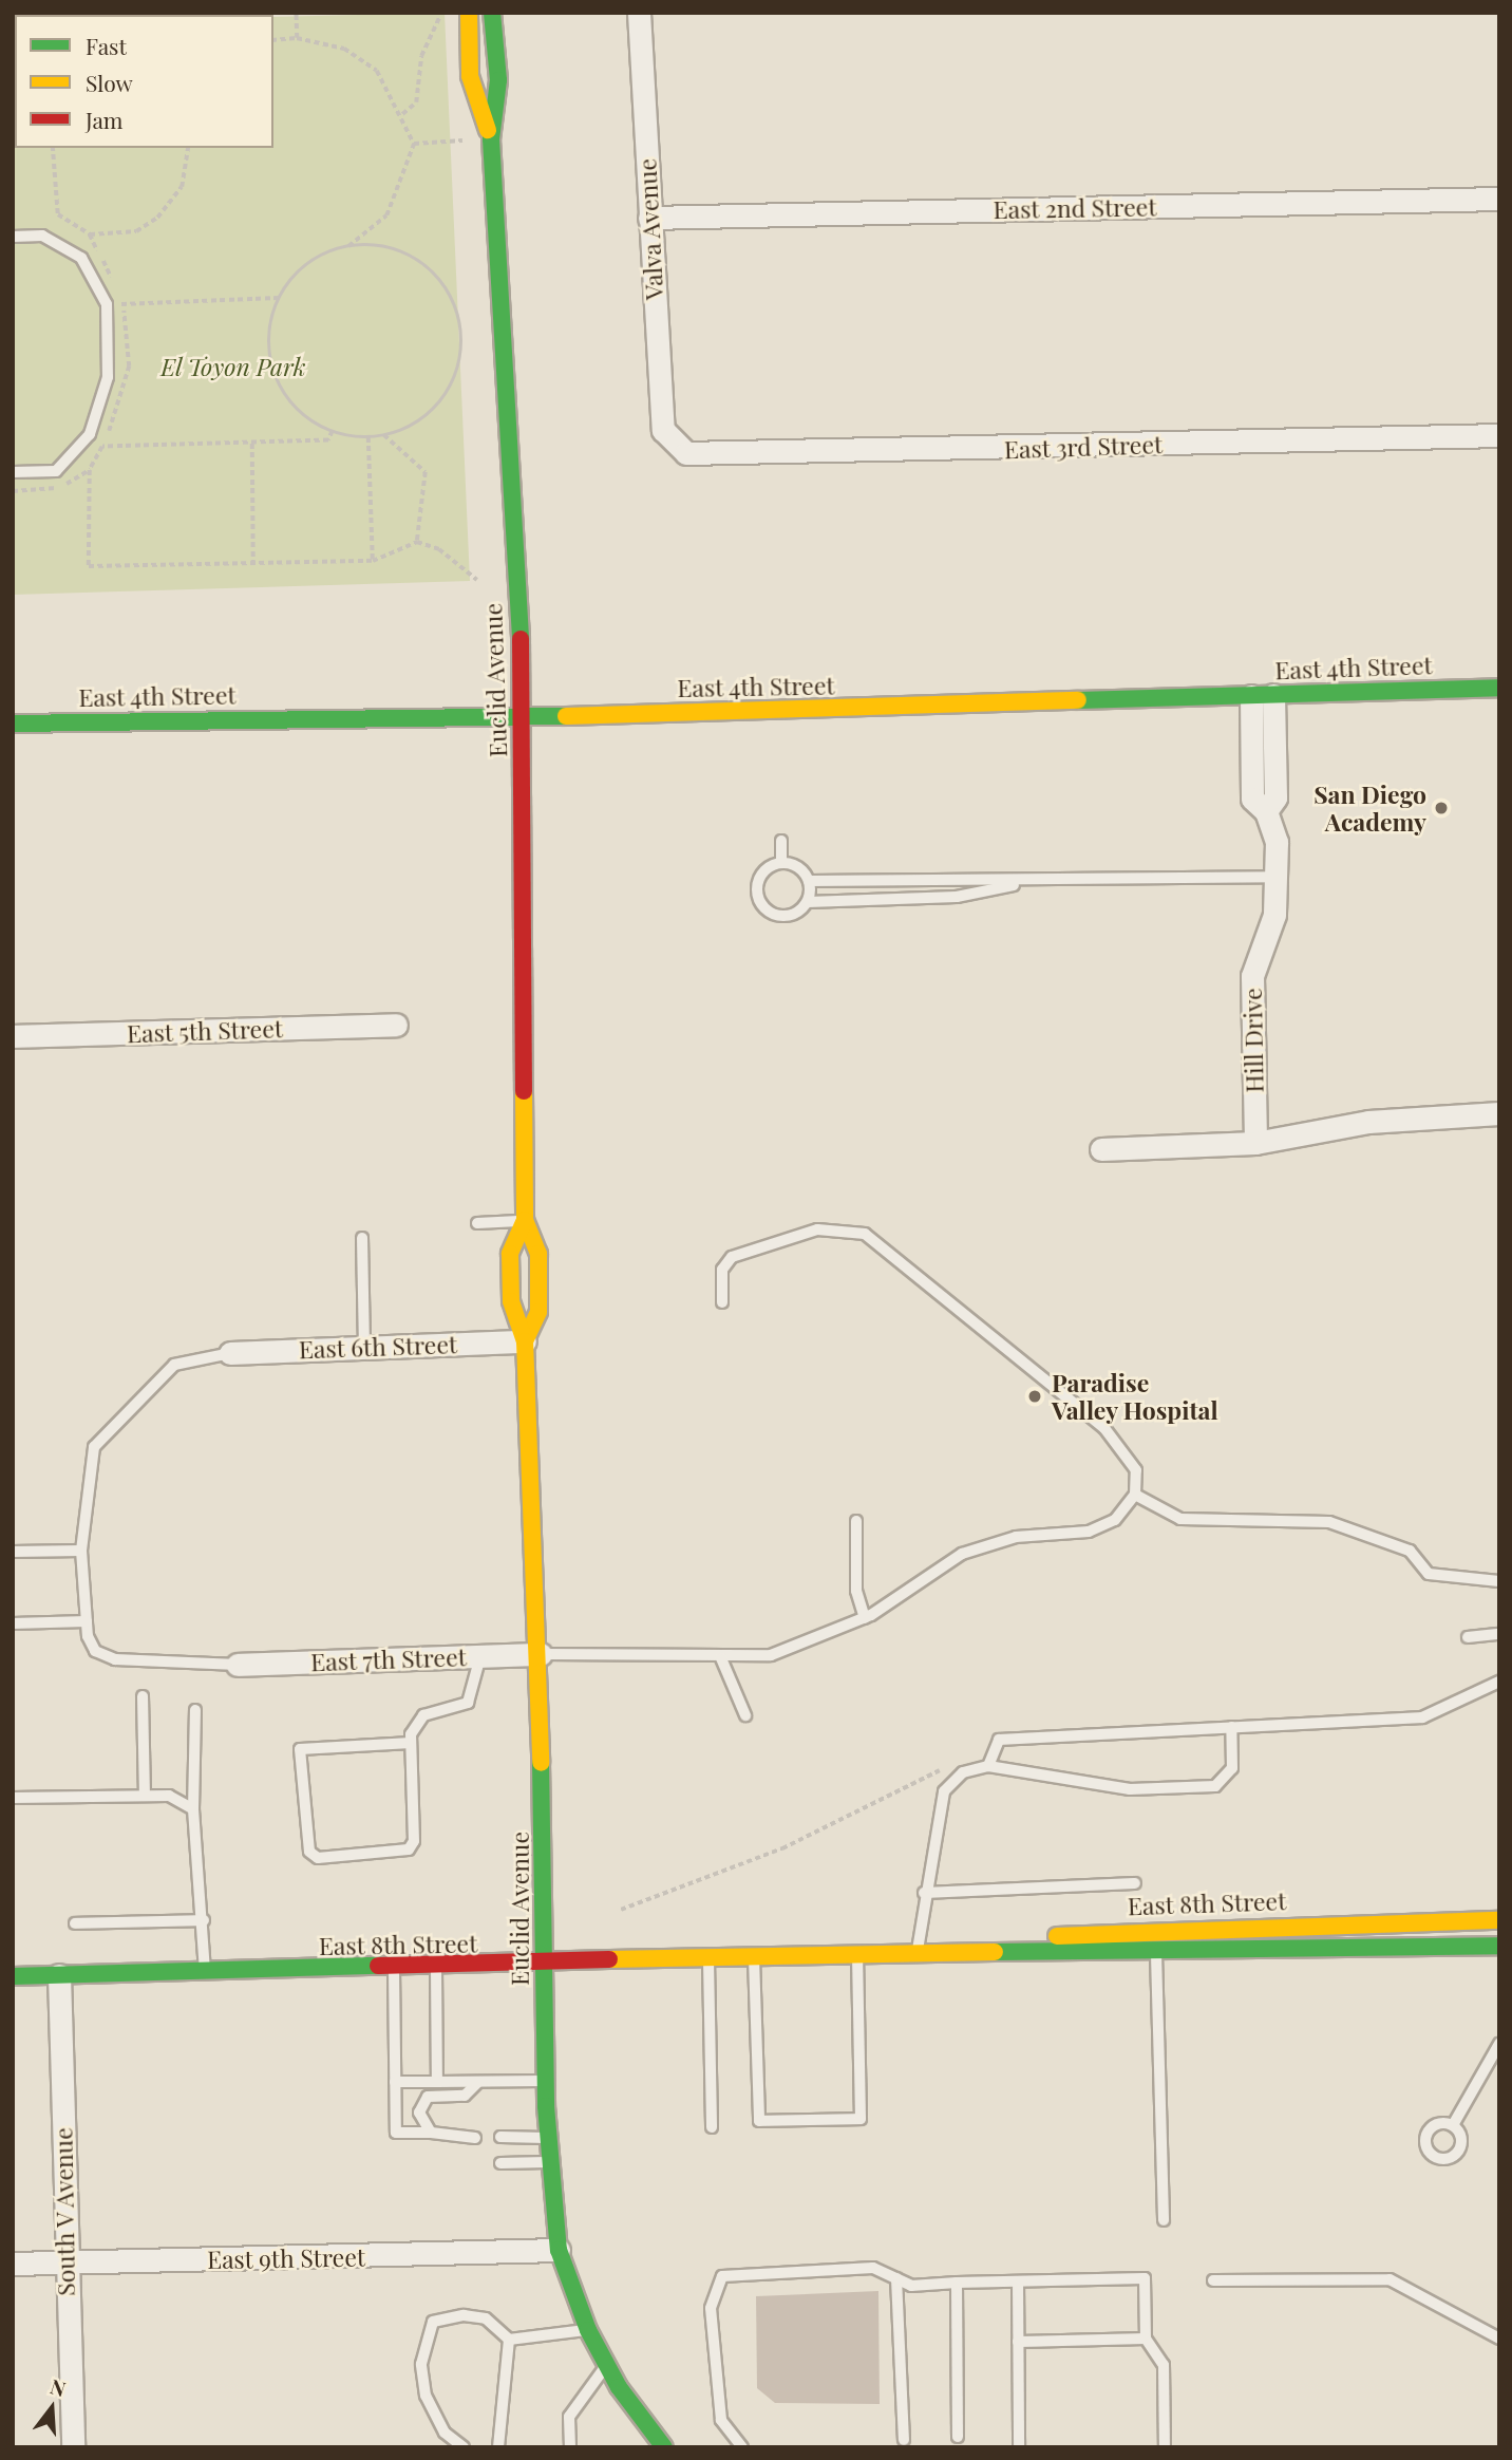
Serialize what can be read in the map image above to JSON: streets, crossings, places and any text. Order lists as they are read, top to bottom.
{
  "streets": {
    "main road": ["East 4th Street", "Euclid Avenue", "East 8th Street"],
    "street": [
      "East 2nd Street",
      "Valva Avenue",
      "East 3rd Street",
      "East 5th Street",
      "Hill Drive",
      "East 6th Street",
      "East 7th Street",
      "South V Avenue",
      "East 9th Street"
    ]
  },
  "crossings": [
    ["East 2nd Street", "Valva Avenue"],
    ["Valva Avenue", "East 3rd Street"],
    ["East 4th Street", "Euclid Avenue"],
    ["East 4th Street", "Hill Drive"],
    ["Euclid Avenue", "East 6th Street"],
    ["Euclid Avenue", "East 7th Street"],
    ["Euclid Avenue", "East 8th Street"],
    ["Euclid Avenue", "East 9th Street"],
    ["East 8th Street", "South V Avenue"],
    ["South V Avenue", "East 9th Street"]
  ],
  "parks": ["El Toyon Park"],
  "places": ["San Diego Academy", "Paradise Valley Hospital"],
  "legend": ["Fast", "Slow", "Jam"],
  "north": "top"
}
